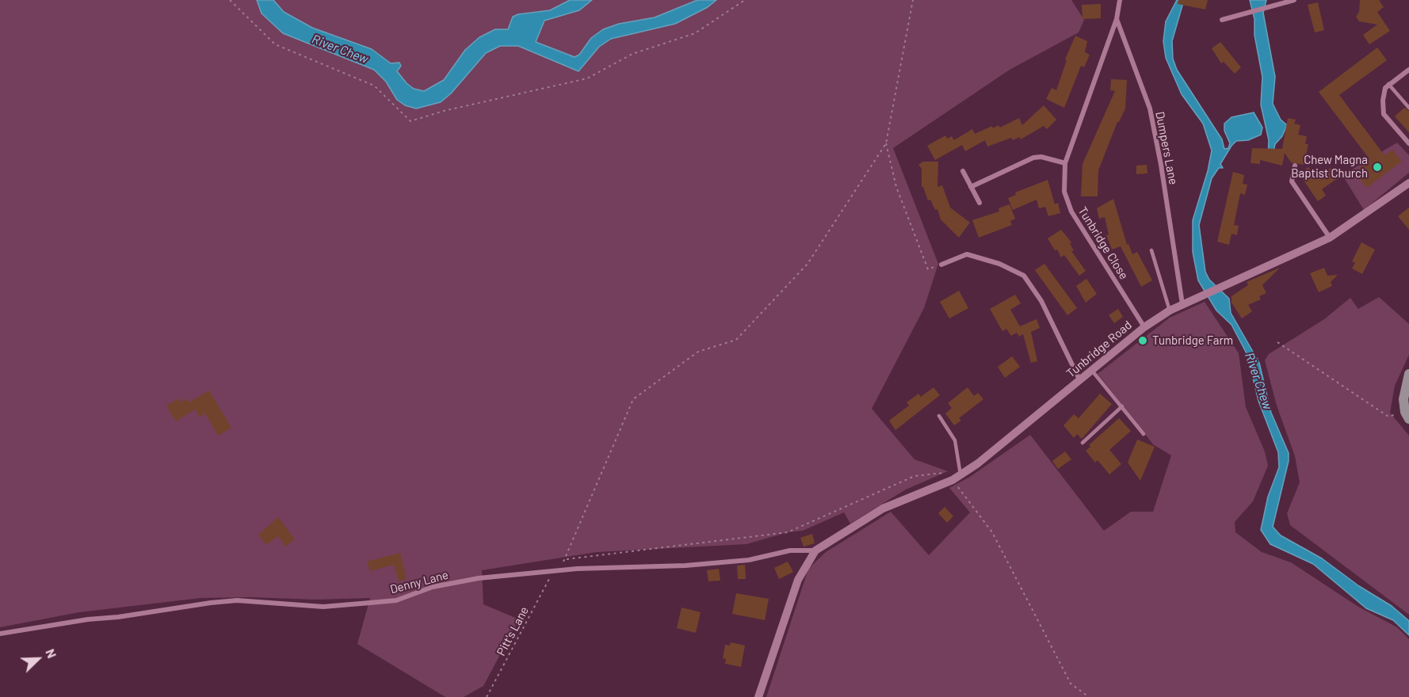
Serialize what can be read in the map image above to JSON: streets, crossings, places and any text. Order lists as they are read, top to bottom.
{
  "streets": {
    "street": [
      "Dumpers Lane",
      "Tunbridge Close",
      "Tunbridge Road",
      "Denny Lane"
    ],
    "path": ["Pitt's Lane"]
  },
  "crossings": [
    ["Dumpers Lane", "Tunbridge Close"],
    ["Dumpers Lane", "Tunbridge Road"],
    ["Tunbridge Close", "Tunbridge Road"],
    ["Tunbridge Road", "Denny Lane"],
    ["Denny Lane", "Pitt's Lane"]
  ],
  "water": ["River Chew"],
  "places": ["Chew Magna Baptist Church", "Tunbridge Farm"],
  "north": "top right"
}
